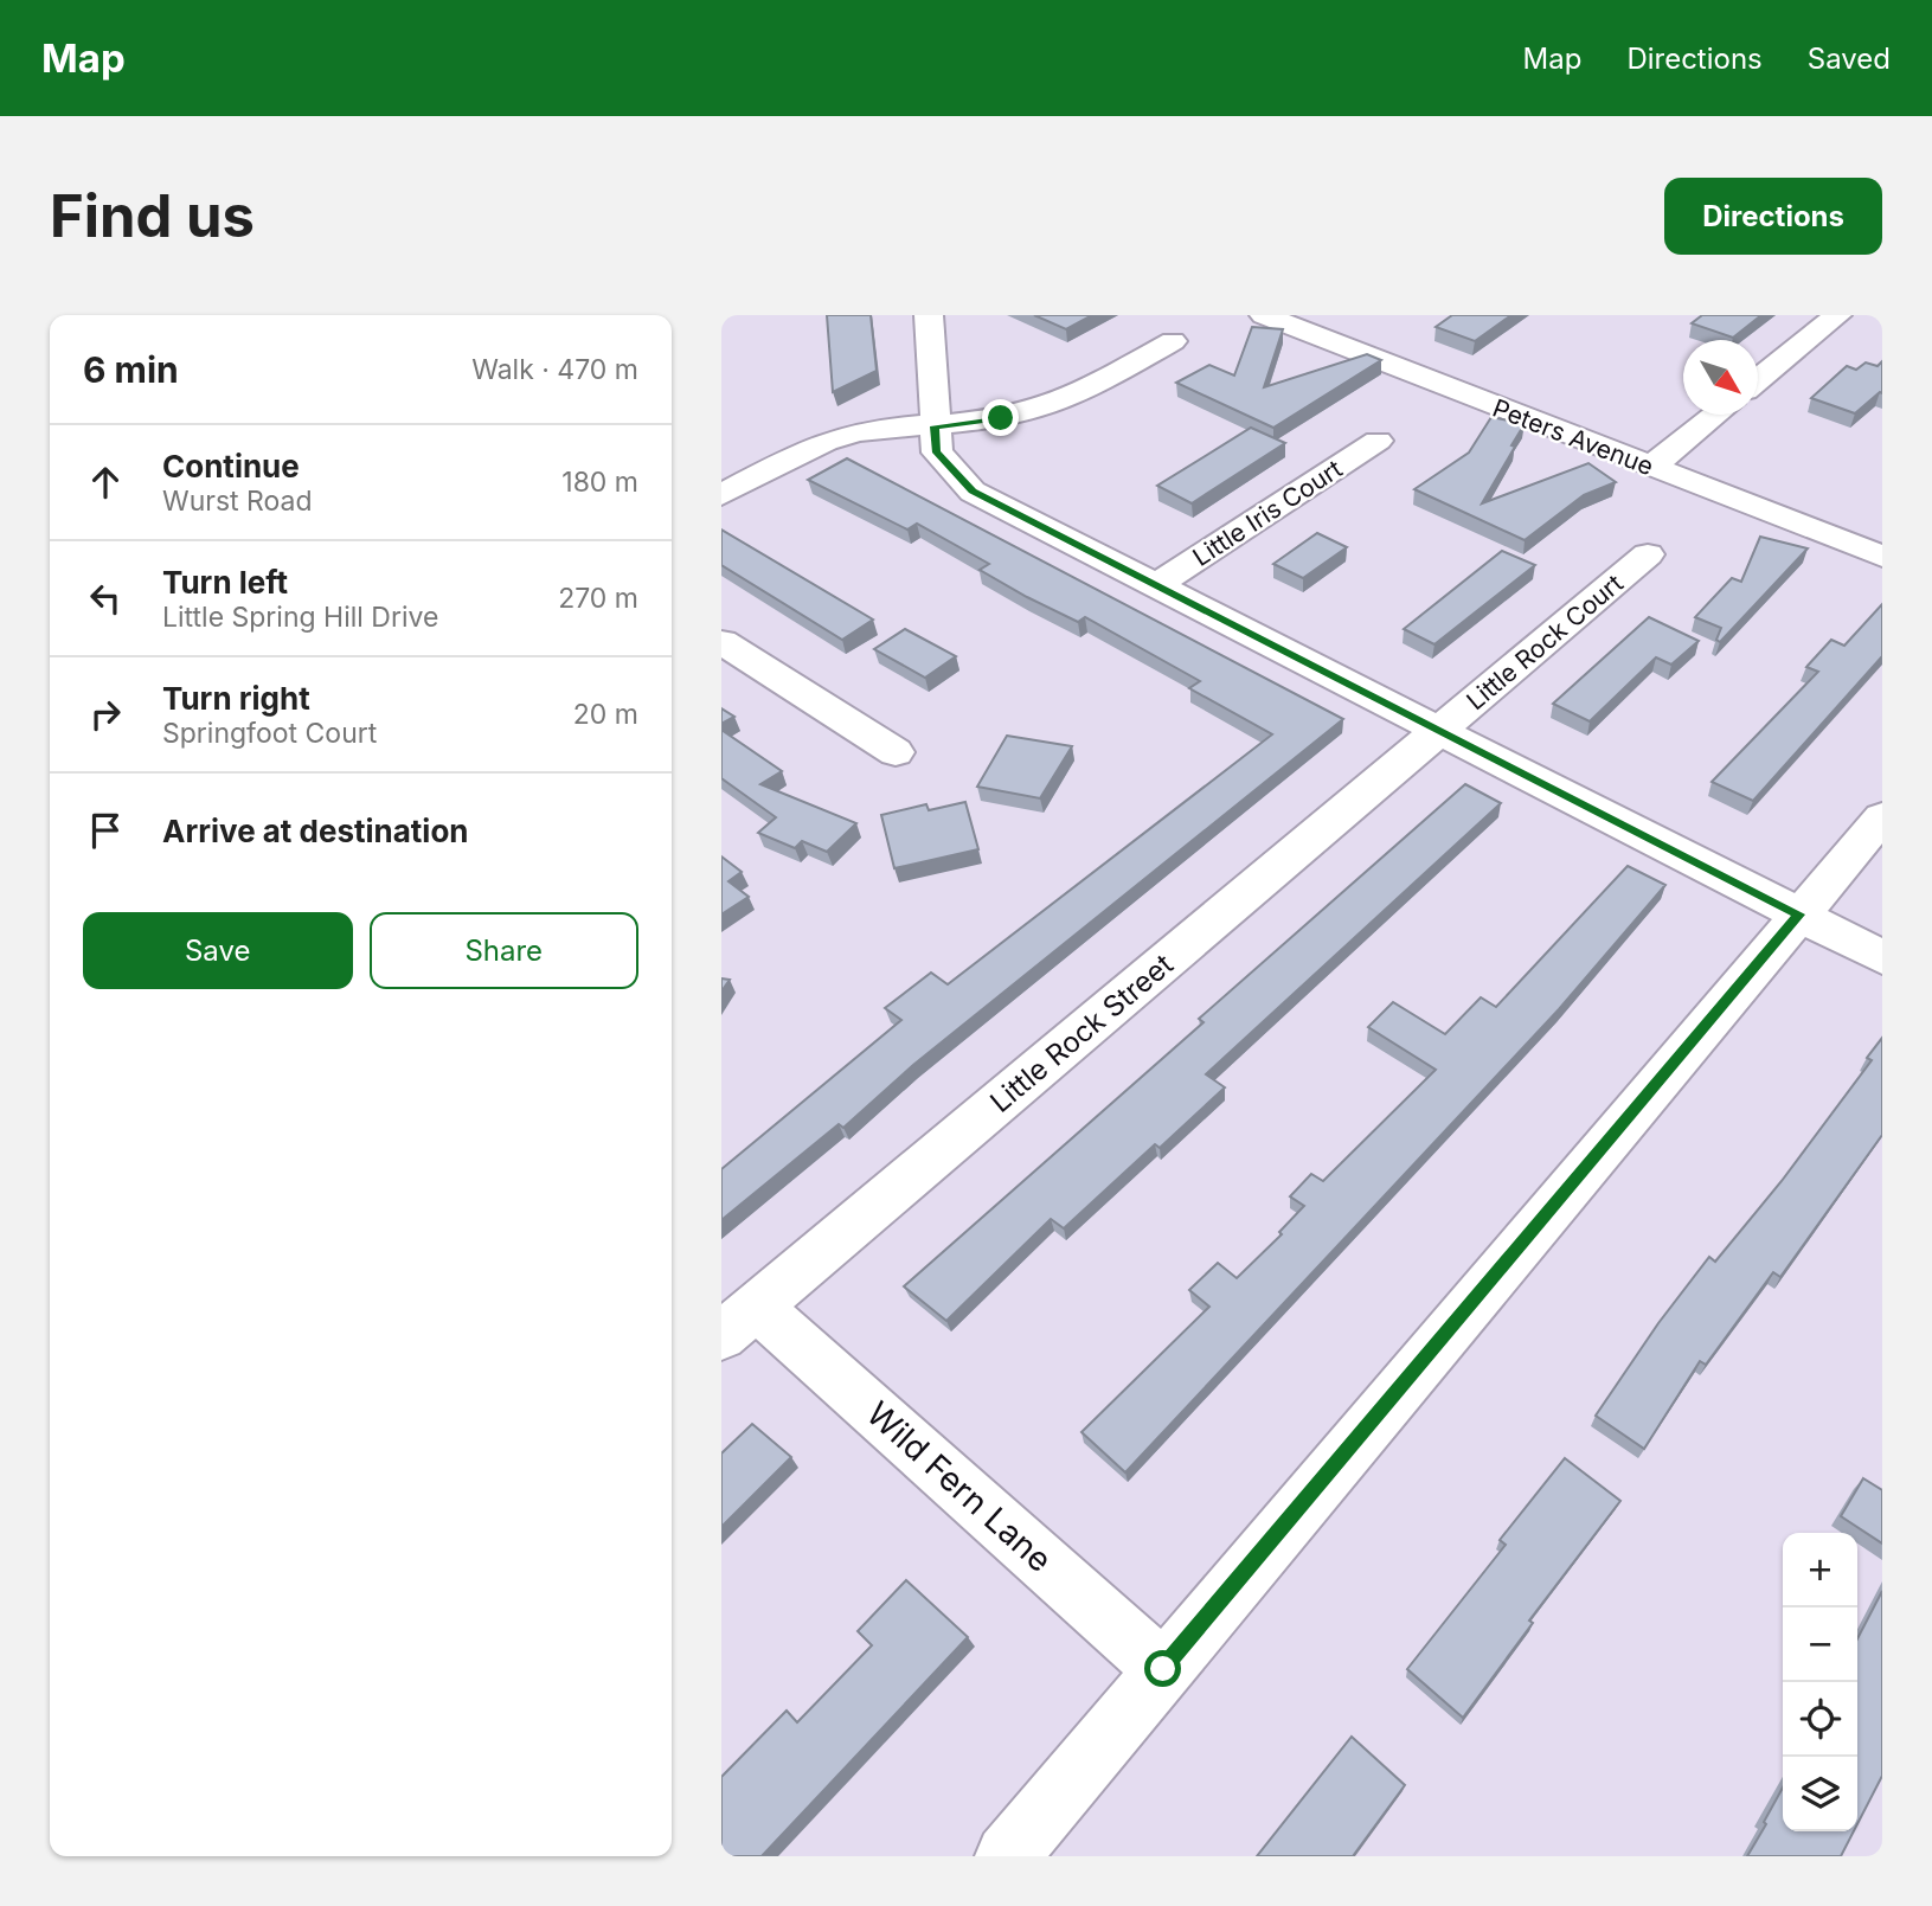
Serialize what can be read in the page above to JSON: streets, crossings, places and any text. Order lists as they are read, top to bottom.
{
  "streets": {
    "street": [
      "Peters Avenue",
      "Little Iris Court",
      "Little Rock Court",
      "Little Rock Street",
      "Wild Fern Lane"
    ]
  },
  "crossings": [
    ["Little Rock Court", "Little Rock Street"],
    ["Little Rock Street", "Wild Fern Lane"]
  ],
  "north": "bottom right",
  "page": {
    "header": "Map",
    "nav": ["Map", "Directions", "Saved"],
    "buttons": [
      "Directions",
      ["Save", "Share"]
    ],
    "title": "Find us",
    "heading": ["6 min", "Walk · 470 m"],
    "list": [
      ["Continue", "Wurst Road", "180 m"],
      ["Turn left", "Little Spring Hill Drive", "270 m"],
      ["Turn right", "Springfoot Court", "20 m"],
      "Arrive at destination"
    ],
    "map_buttons": ["+", "−"]
  }
}
